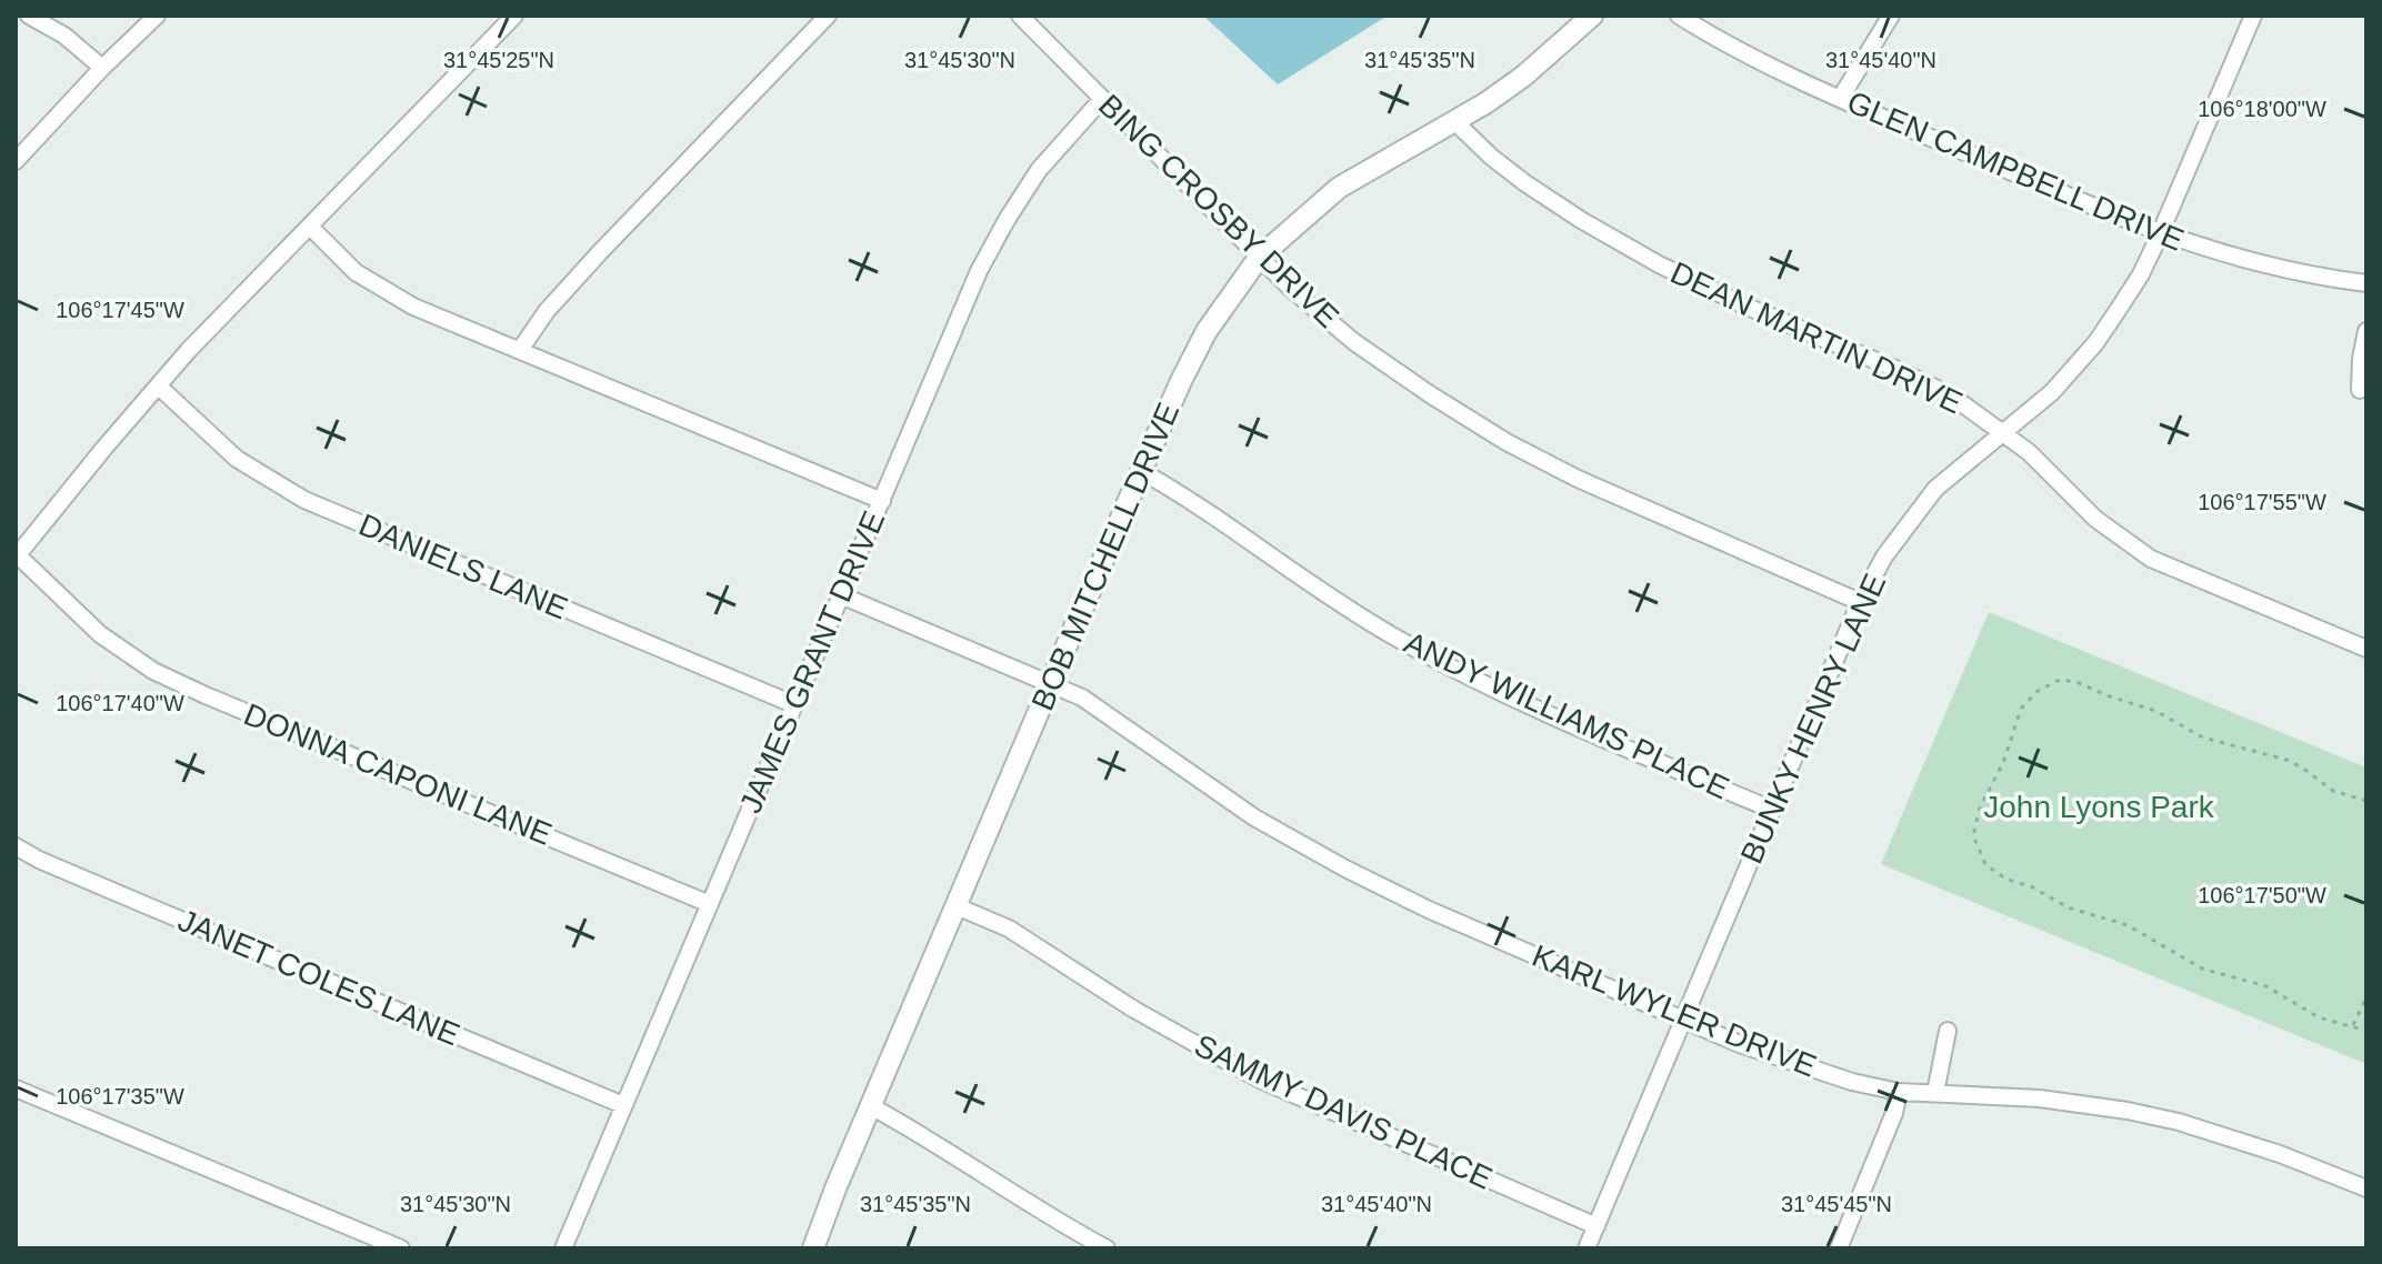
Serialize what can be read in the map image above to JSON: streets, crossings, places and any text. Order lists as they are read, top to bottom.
{
  "streets": {
    "street": [
      "GLEN CAMPBELL DRIVE",
      "BING CROSBY DRIVE",
      "DEAN MARTIN DRIVE",
      "BOB MITCHELL DRIVE",
      "DANIELS LANE",
      "JAMES GRANT DRIVE",
      "ANDY WILLIAMS PLACE",
      "BUNKY HENRY LANE",
      "DONNA CAPONI LANE",
      "JANET COLES LANE",
      "KARL WYLER DRIVE",
      "SAMMY DAVIS PLACE"
    ]
  },
  "crossings": [
    ["GLEN CAMPBELL DRIVE", "BUNKY HENRY LANE"],
    ["BING CROSBY DRIVE", "BOB MITCHELL DRIVE"],
    ["BING CROSBY DRIVE", "JAMES GRANT DRIVE"],
    ["BING CROSBY DRIVE", "BUNKY HENRY LANE"],
    ["DEAN MARTIN DRIVE", "BOB MITCHELL DRIVE"],
    ["DEAN MARTIN DRIVE", "BUNKY HENRY LANE"],
    ["BOB MITCHELL DRIVE", "ANDY WILLIAMS PLACE"],
    ["BOB MITCHELL DRIVE", "KARL WYLER DRIVE"],
    ["BOB MITCHELL DRIVE", "SAMMY DAVIS PLACE"],
    ["DANIELS LANE", "JAMES GRANT DRIVE"],
    ["JAMES GRANT DRIVE", "DONNA CAPONI LANE"],
    ["JAMES GRANT DRIVE", "JANET COLES LANE"],
    ["JAMES GRANT DRIVE", "KARL WYLER DRIVE"],
    ["ANDY WILLIAMS PLACE", "BUNKY HENRY LANE"],
    ["BUNKY HENRY LANE", "KARL WYLER DRIVE"],
    ["BUNKY HENRY LANE", "SAMMY DAVIS PLACE"]
  ],
  "parks": ["John Lyons Park"],
  "coordinates": [
    "31°45'25\"N",
    "31°45'30\"N",
    "31°45'35\"N",
    "31°45'40\"N",
    "106°18'00\"W",
    "106°17'45\"W",
    "106°17'55\"W",
    "106°17'40\"W",
    "106°17'50\"W",
    "106°17'35\"W",
    "31°45'45\"N"
  ]
}
